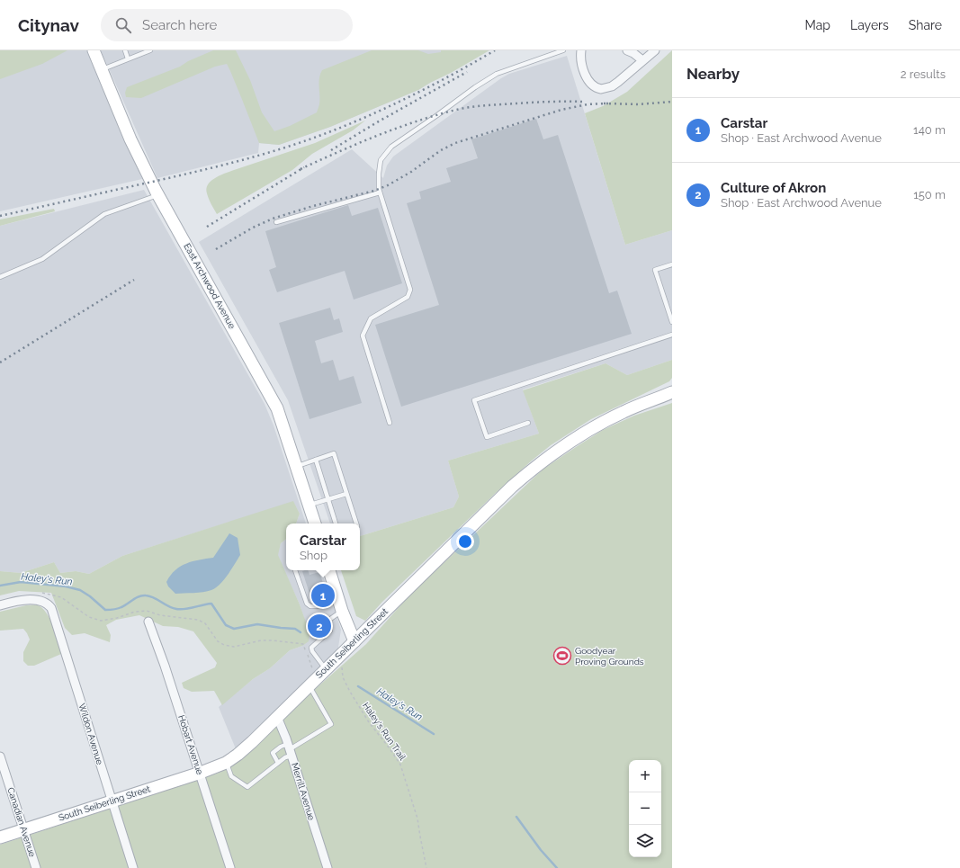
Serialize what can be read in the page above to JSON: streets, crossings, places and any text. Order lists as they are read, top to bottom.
{
  "streets": {
    "main road": ["East Archwood Avenue", "South Seiberling Street"],
    "street": [
      "Wildon Avenue",
      "Hobart Avenue",
      "Merrill Avenue",
      "Canadian Avenue"
    ],
    "path": ["Haley's Run Trail"]
  },
  "crossings": [
    ["South Seiberling Street", "Wildon Avenue"],
    ["South Seiberling Street", "Hobart Avenue"],
    ["South Seiberling Street", "Merrill Avenue"],
    ["South Seiberling Street", "Canadian Avenue"]
  ],
  "water": ["Haley's Run"],
  "places": {
    "sports": ["Goodyear Proving Grounds"]
  },
  "page": {
    "header": "Citynav",
    "search": "Search here",
    "nav": ["Map", "Layers", "Share"],
    "heading": ["Nearby", "2 results"],
    "list": [
      {
        "mark": "1",
        "name": "Carstar",
        "note": "Shop · East Archwood Avenue",
        "value": "140 m"
      },
      {
        "mark": "2",
        "name": "Culture of Akron",
        "note": "Shop · East Archwood Avenue",
        "value": "150 m"
      }
    ],
    "popup": ["Carstar", "Shop"],
    "pins": ["1", "2"],
    "map_buttons": ["+", "−"]
  }
}
